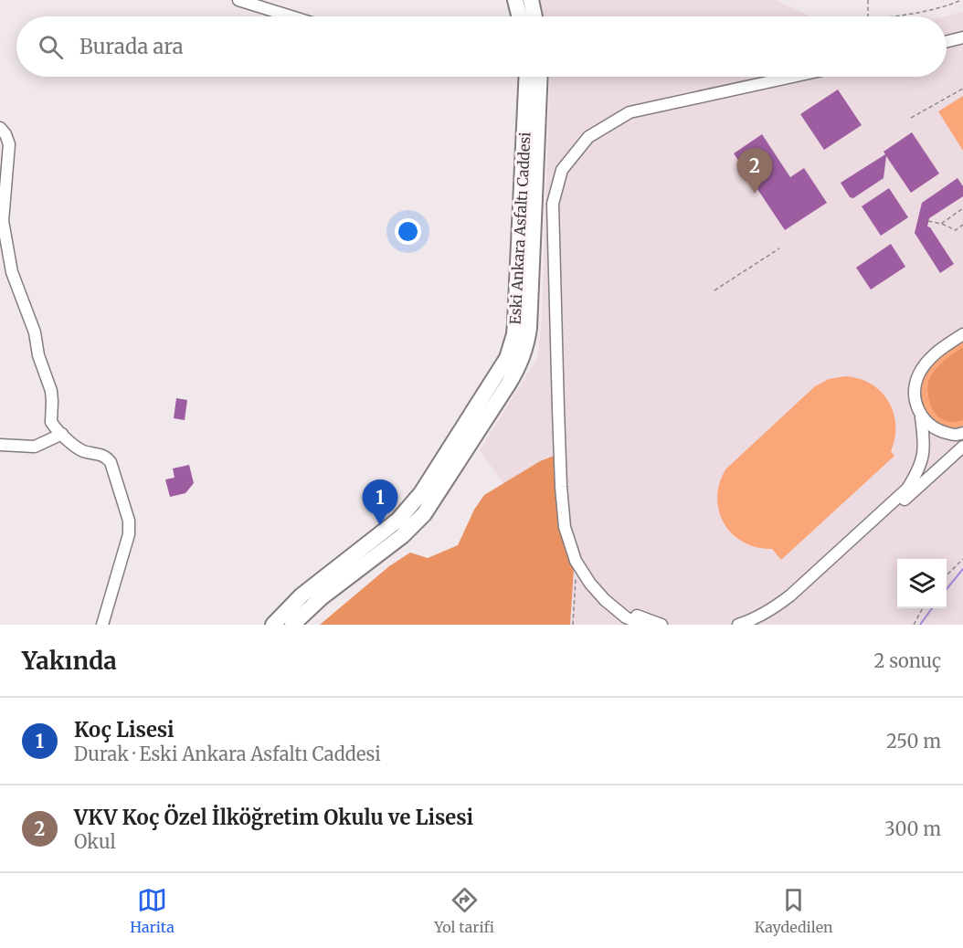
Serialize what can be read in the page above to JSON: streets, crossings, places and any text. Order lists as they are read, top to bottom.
{
  "streets": {
    "main road": ["Eski Ankara Asfaltı Caddesi"]
  },
  "page": {
    "search": "Burada ara",
    "pins": ["2", "1"],
    "heading": ["Yakında", "2 sonuç"],
    "list": [
      {
        "mark": "1",
        "name": "Koç Lisesi",
        "note": "Durak · Eski Ankara Asfaltı Caddesi",
        "value": "250 m"
      },
      {
        "mark": "2",
        "name": "VKV Koç Özel İlköğretim Okulu ve Lisesi",
        "note": "Okul",
        "value": "300 m"
      }
    ],
    "nav": ["Harita", "Yol tarifi", "Kaydedilen"]
  }
}
